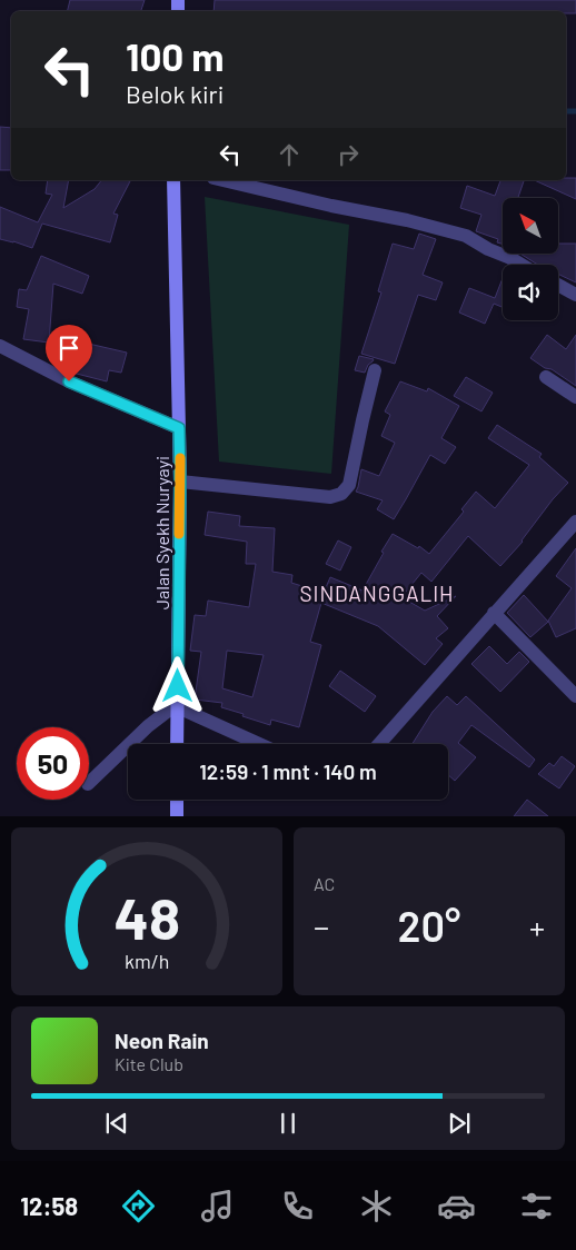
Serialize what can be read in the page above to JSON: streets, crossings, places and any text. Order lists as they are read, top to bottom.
{
  "streets": {
    "main road": ["Jalan Syekh Nuryayi"]
  },
  "districts": ["SINDANGGALIH"],
  "north": "top left",
  "page": {
    "turn": ["100 m", "Belok kiri"],
    "limit": "50",
    "trip": "12:59 · 1 mnt · 140 m",
    "tile": "AC",
    "heat": ["−", "20°", "+"],
    "song": ["Neon Rain", "Kite Club"],
    "tabs": "12:58",
    "gauge": ["48", "km/h"]
  }
}
